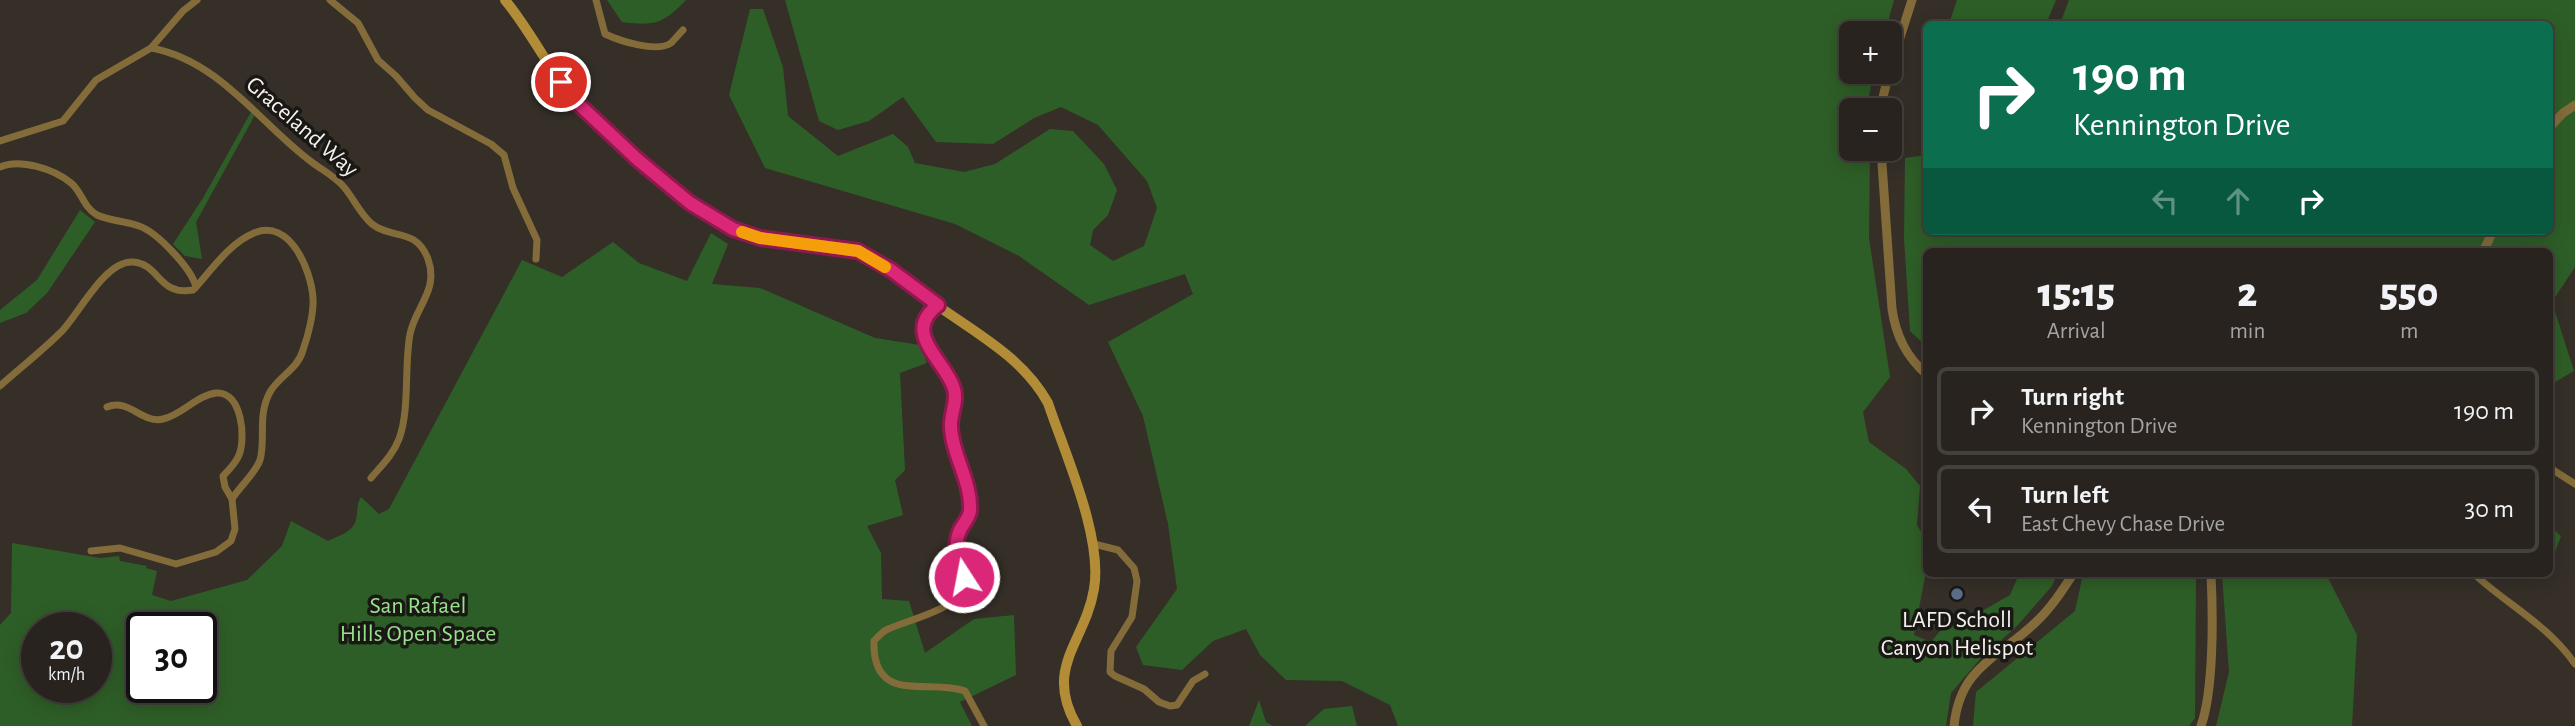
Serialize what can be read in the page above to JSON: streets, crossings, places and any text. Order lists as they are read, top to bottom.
{
  "streets": {
    "street": ["Graceland Way"]
  },
  "parks": ["San Rafael Hills Open Space"],
  "places": ["LAFD Scholl Canyon Helispot"],
  "page": {
    "map_buttons": ["+", "−"],
    "turn": ["190 m", "Kennington Drive"],
    "eta": [
      "15:15",
      "Arrival",
      "2",
      "min",
      "550",
      "m"
    ],
    "list": [
      {
        "name": "Turn right",
        "note": "Kennington Drive",
        "value": "190 m"
      },
      {
        "name": "Turn left",
        "note": "East Chevy Chase Drive",
        "value": "30 m"
      }
    ],
    "speed": "20 km/h",
    "limit": "30"
  }
}
